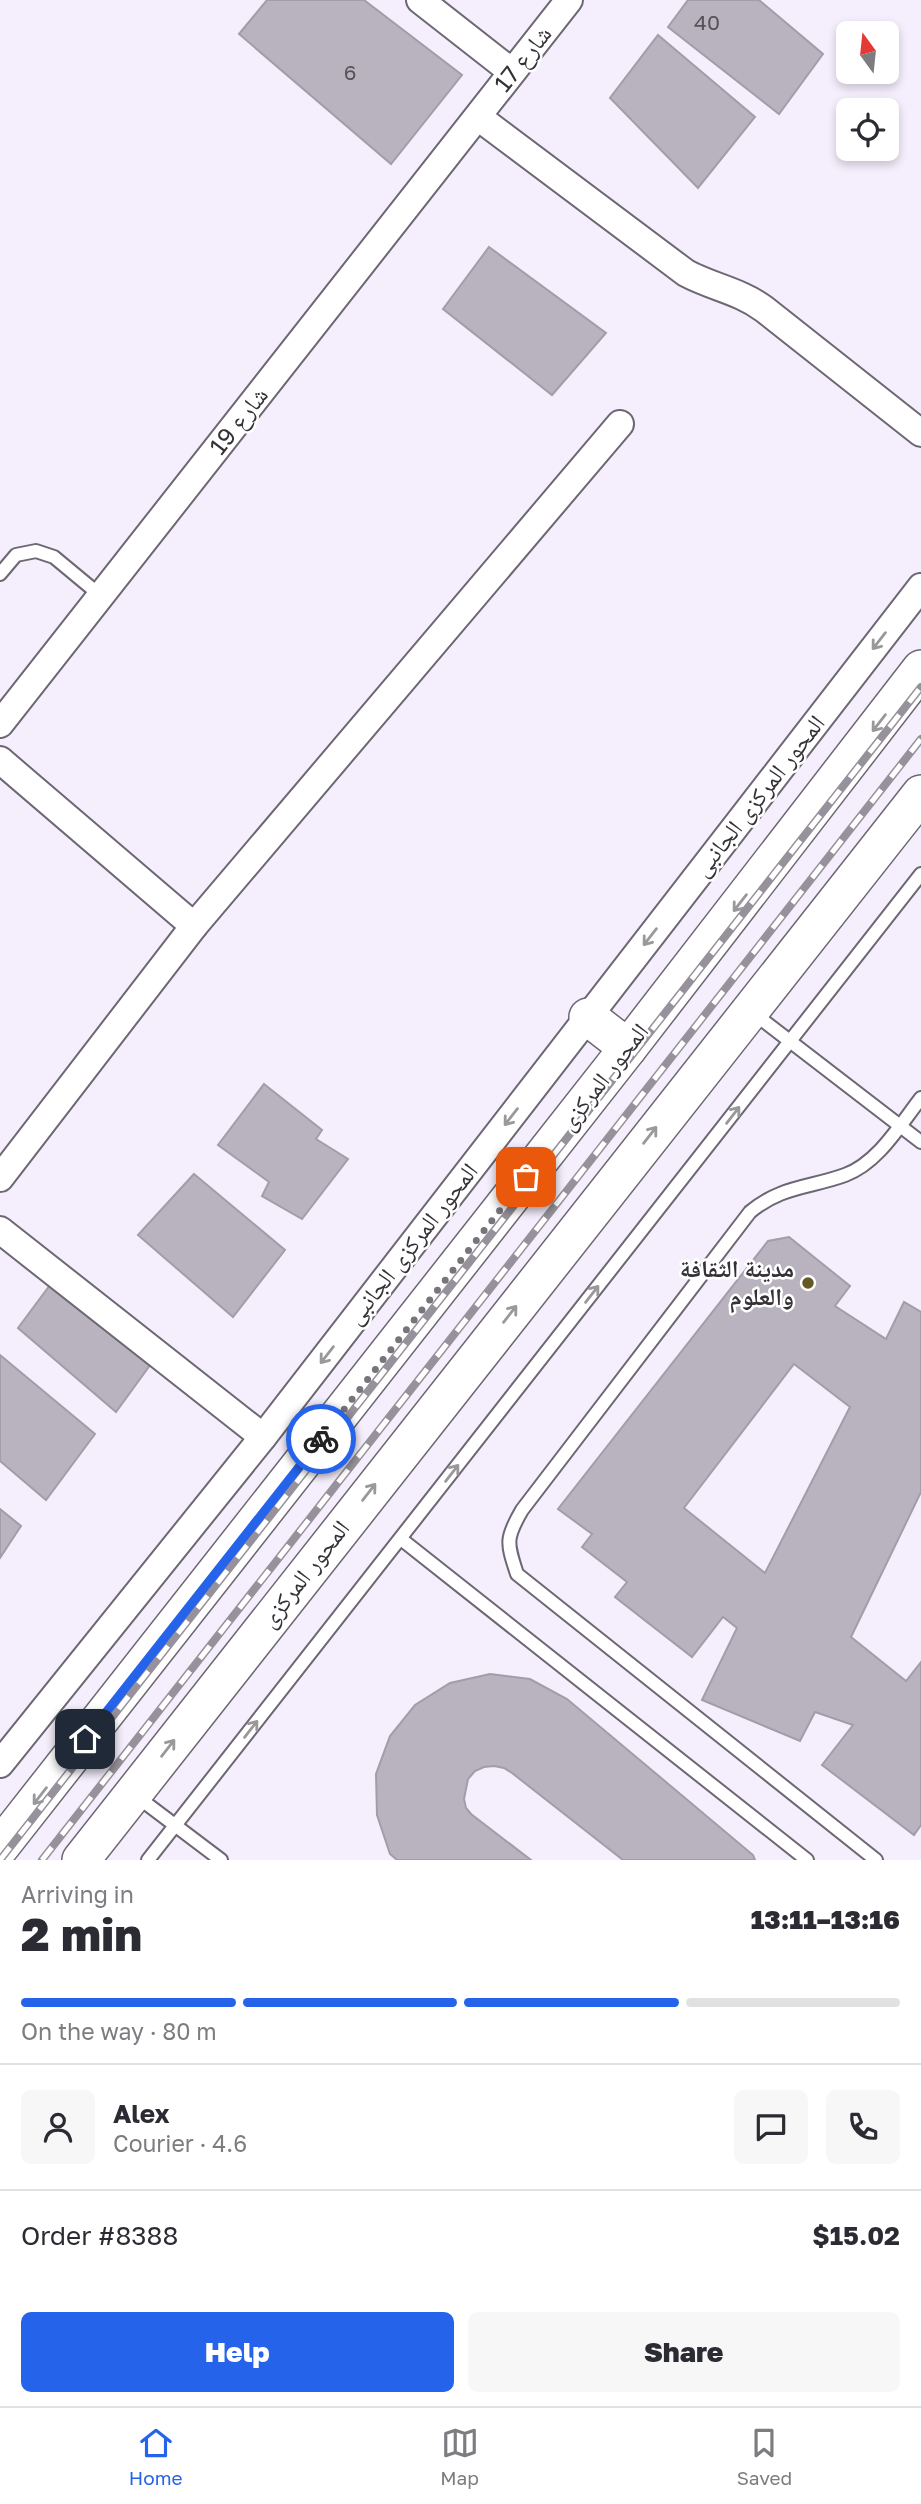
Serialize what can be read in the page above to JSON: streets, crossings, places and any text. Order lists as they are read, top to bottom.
{
  "streets": {
    "main road": ["المحور المركزى"],
    "street": ["شارع 17", "شارع 19", "المحور المركزى الجانبى"]
  },
  "crossings": [
    ["شارع 17", "شارع 19"]
  ],
  "one_way": ["المحور المركزى الجانبى"],
  "places": ["مدينة الثقافة والعلوم"],
  "house_numbers": ["40", "6"],
  "north": "top",
  "page": {
    "heading": ["2 min", "Arriving in", "13:11–13:16"],
    "panel": [
      "Alex",
      "Courier · 4.6",
      "Order #8388",
      "$15.02"
    ],
    "bar": "On the way · 80 m",
    "buttons": ["Help", "Share"],
    "tabs": ["Home", "Map", "Saved"]
  }
}
